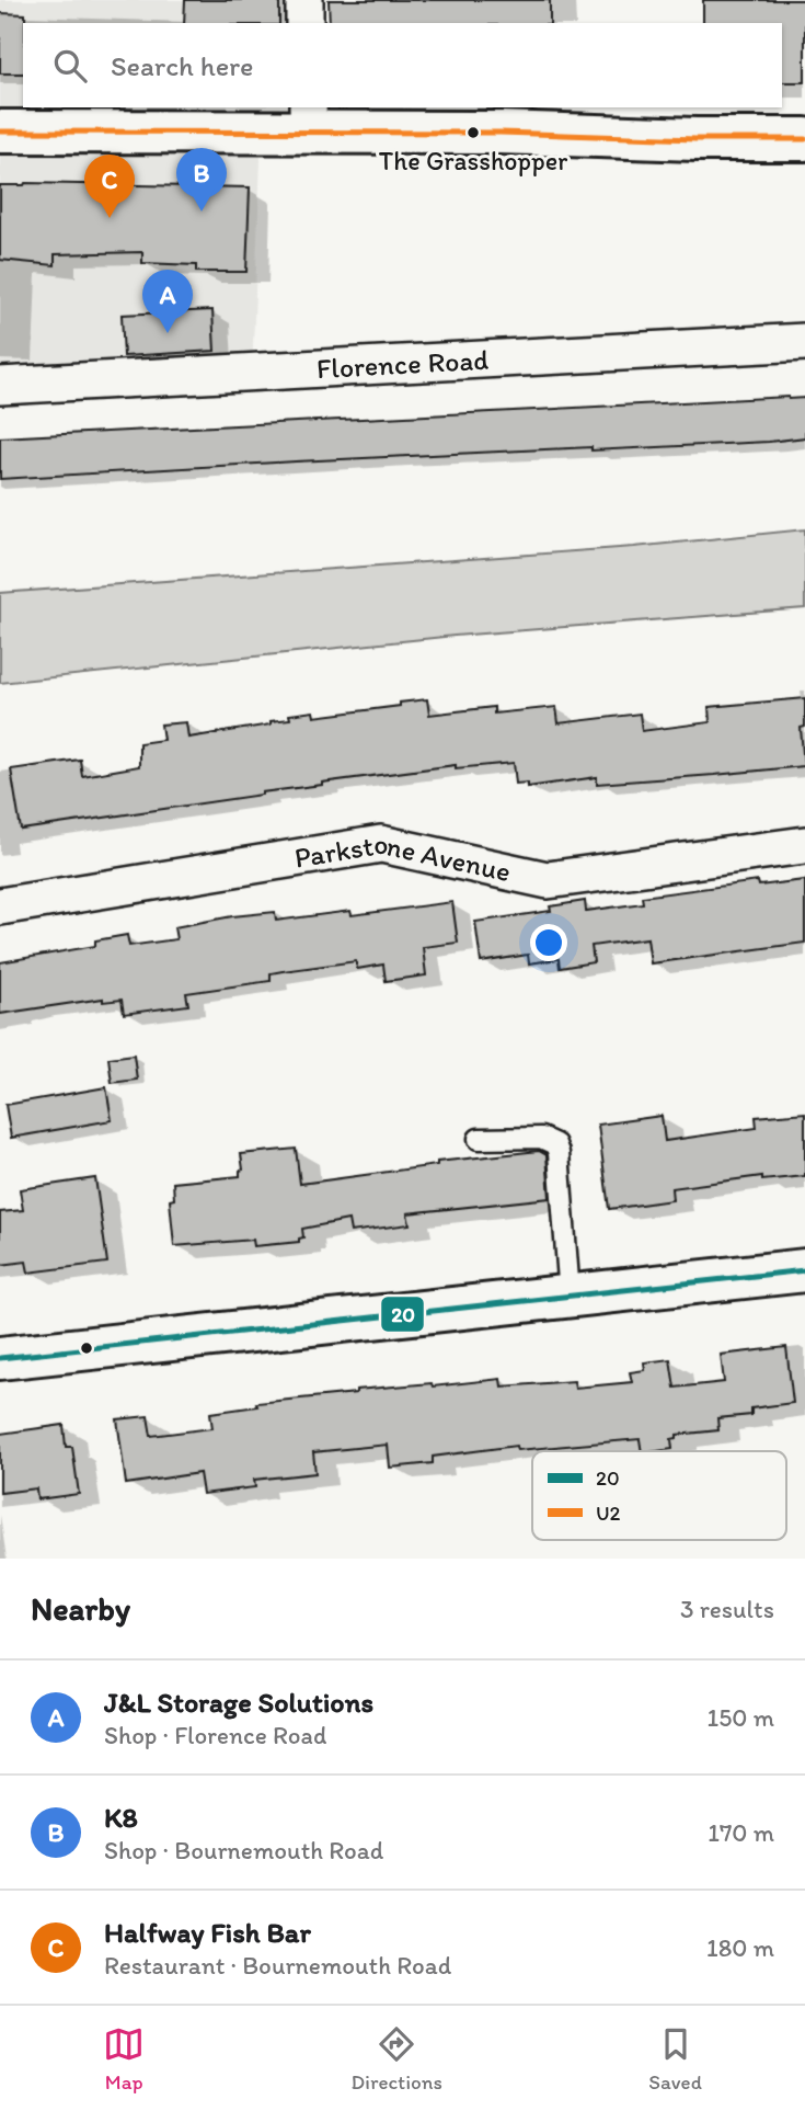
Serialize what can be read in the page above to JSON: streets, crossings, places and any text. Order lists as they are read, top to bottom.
{
  "streets": {
    "street": ["Florence Road", "Parkstone Avenue"]
  },
  "places": ["The Grasshopper"],
  "lines": ["transit line U2", "transit line 20"],
  "legend": ["20", "U2"],
  "page": {
    "search": "Search here",
    "pins": ["B", "C", "A"],
    "heading": ["Nearby", "3 results"],
    "list": [
      {
        "mark": "A",
        "name": "J&L Storage Solutions",
        "note": "Shop · Florence Road",
        "value": "150 m"
      },
      {
        "mark": "B",
        "name": "K8",
        "note": "Shop · Bournemouth Road",
        "value": "170 m"
      },
      {
        "mark": "C",
        "name": "Halfway Fish Bar",
        "note": "Restaurant · Bournemouth Road",
        "value": "180 m"
      }
    ],
    "nav": ["Map", "Directions", "Saved"]
  }
}
